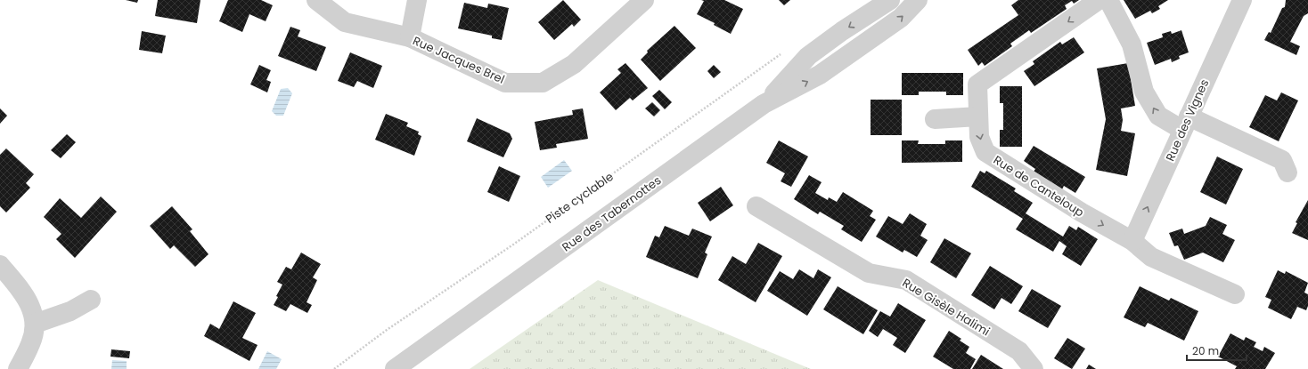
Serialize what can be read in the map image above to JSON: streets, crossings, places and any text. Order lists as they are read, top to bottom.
{
  "streets": {
    "street": [
      "Rue Jacques Brel",
      "Rue des Vignes",
      "Rue de Canteloup",
      "Rue des Tabernottes",
      "Rue Gisèle Halimi"
    ],
    "path": ["Piste cyclable"]
  },
  "crossings": [
    ["Rue des Vignes", "Rue de Canteloup"]
  ],
  "one_way": ["Rue des Vignes"],
  "scale_bar": "20 m"
}
